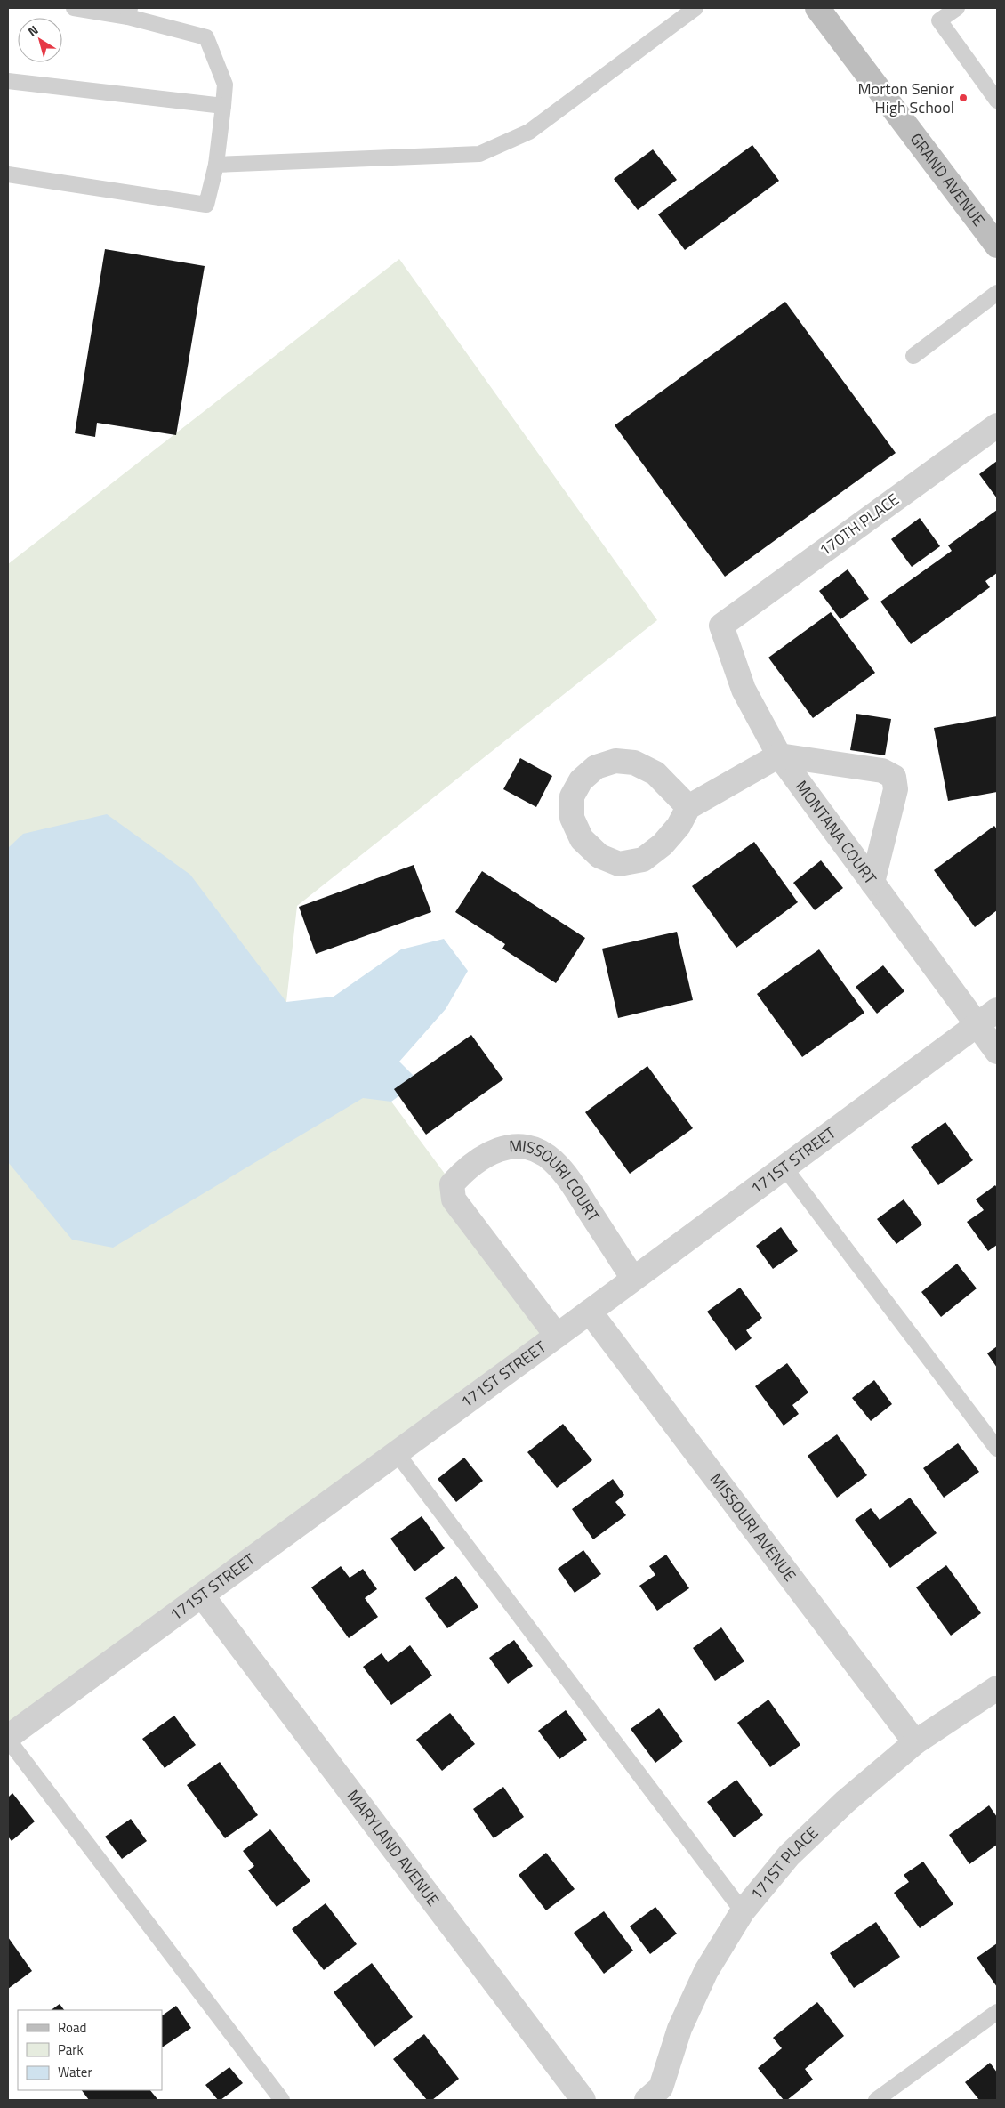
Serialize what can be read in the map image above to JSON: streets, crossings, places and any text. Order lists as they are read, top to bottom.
{
  "streets": {
    "street": [
      "GRAND AVENUE",
      "170TH PLACE",
      "MONTANA COURT",
      "171ST STREET",
      "MISSOURI COURT",
      "MISSOURI AVENUE",
      "MARYLAND AVENUE",
      "171ST PLACE"
    ]
  },
  "crossings": [
    ["170TH PLACE", "MONTANA COURT"],
    ["MONTANA COURT", "171ST STREET"],
    ["171ST STREET", "MISSOURI COURT"],
    ["171ST STREET", "MISSOURI AVENUE"],
    ["171ST STREET", "MARYLAND AVENUE"],
    ["MISSOURI AVENUE", "171ST PLACE"]
  ],
  "places": ["Morton Senior High School"],
  "legend": ["Road", "Park", "Water"],
  "north": "top left"
}
